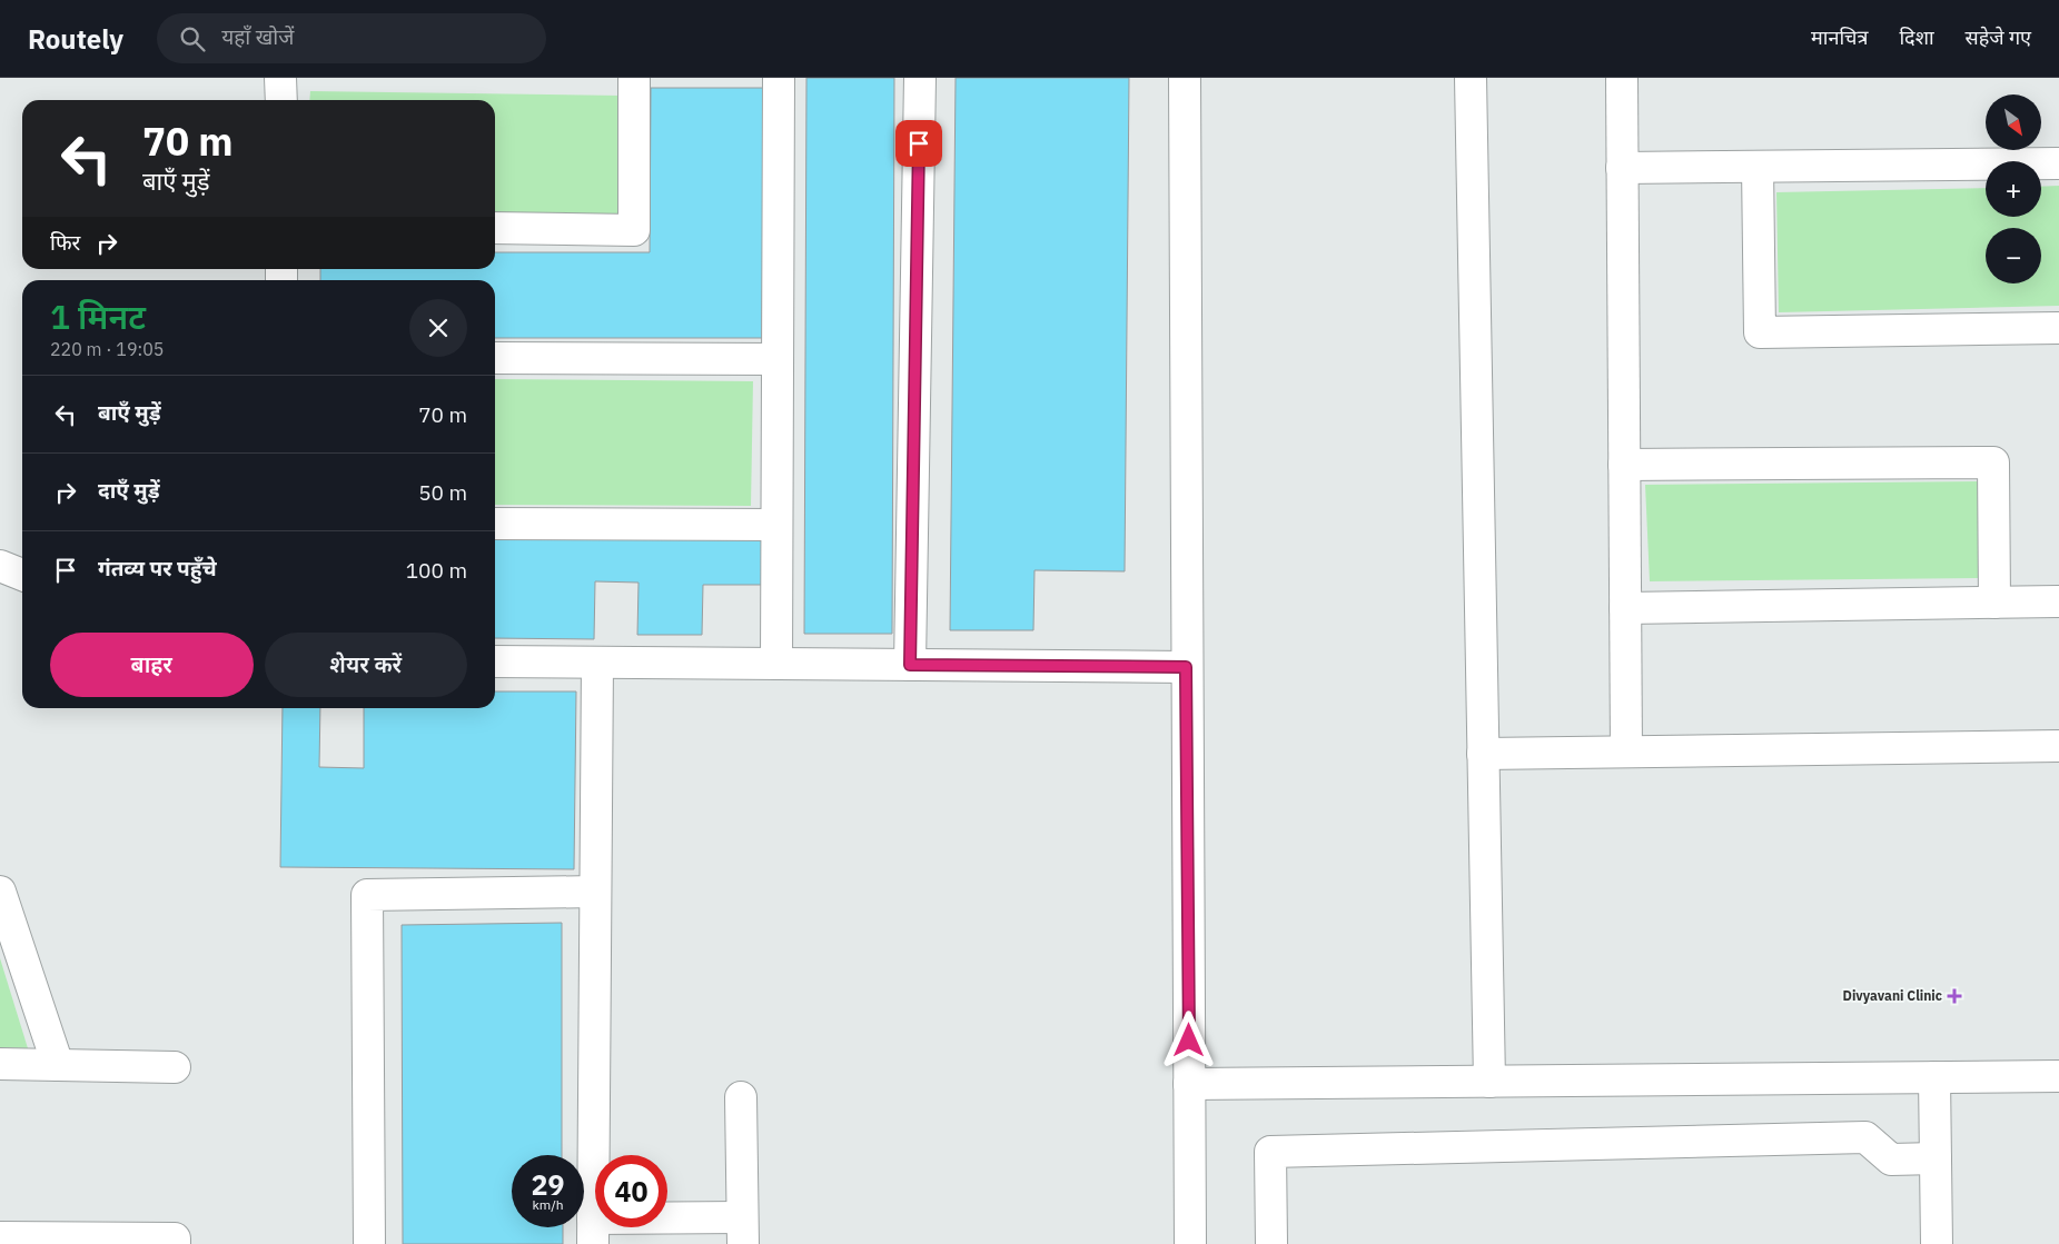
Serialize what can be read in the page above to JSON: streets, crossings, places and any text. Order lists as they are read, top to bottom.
{
  "places": {
    "health": ["Divyavani Clinic"]
  },
  "north": "bottom right",
  "page": {
    "header": "Routely",
    "search": "यहाँ खोजें",
    "nav": ["मानचित्र", "दिशा", "सहेजे गए"],
    "map_buttons": ["+", "−"],
    "turn": ["70 m", "बाएँ मुड़ें"],
    "then": "फिर",
    "heading": ["1 मिनट", "220 m · 19:05"],
    "list": [
      {
        "name": "बाएँ मुड़ें",
        "value": "70 m"
      },
      {
        "name": "दाएँ मुड़ें",
        "value": "50 m"
      },
      {
        "name": "गंतव्य पर पहुँचे",
        "value": "100 m"
      }
    ],
    "buttons": ["बाहर", "शेयर करें"],
    "speed": "29 km/h",
    "limit": "40"
  }
}
